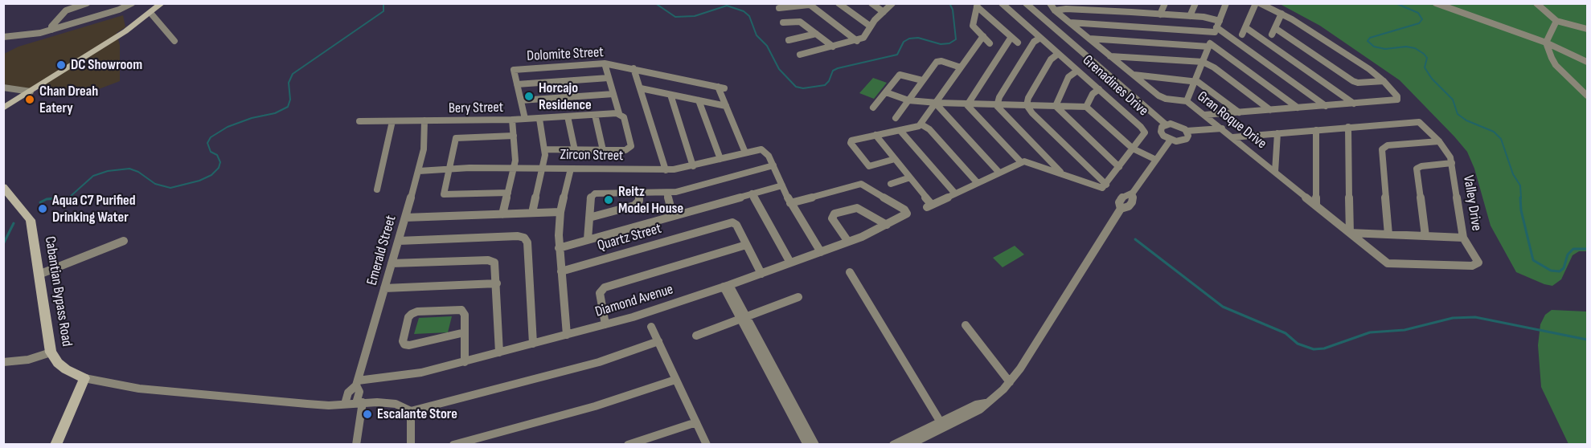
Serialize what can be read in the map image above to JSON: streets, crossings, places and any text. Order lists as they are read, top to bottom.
{
  "streets": {
    "main road": ["Cabantian Bypass Road"],
    "street": [
      "Dolomite Street",
      "Grenadines Drive",
      "Bery Street",
      "Gran Roque Drive",
      "Zircon Street",
      "Valley Drive",
      "Quartz Street",
      "Emerald Street",
      "Diamond Avenue"
    ]
  },
  "crossings": [
    ["Dolomite Street", "Bery Street"],
    ["Bery Street", "Emerald Street"],
    ["Gran Roque Drive", "Valley Drive"],
    ["Zircon Street", "Emerald Street"],
    ["Quartz Street", "Diamond Avenue"],
    ["Emerald Street", "Diamond Avenue"]
  ],
  "places": [
    "DC Showroom",
    "Horcajo Residence",
    "Chan Dreah Eatery",
    "Reitz Model House",
    "Aqua C7 Purified Drinking Water",
    "Escalante Store"
  ]
}
